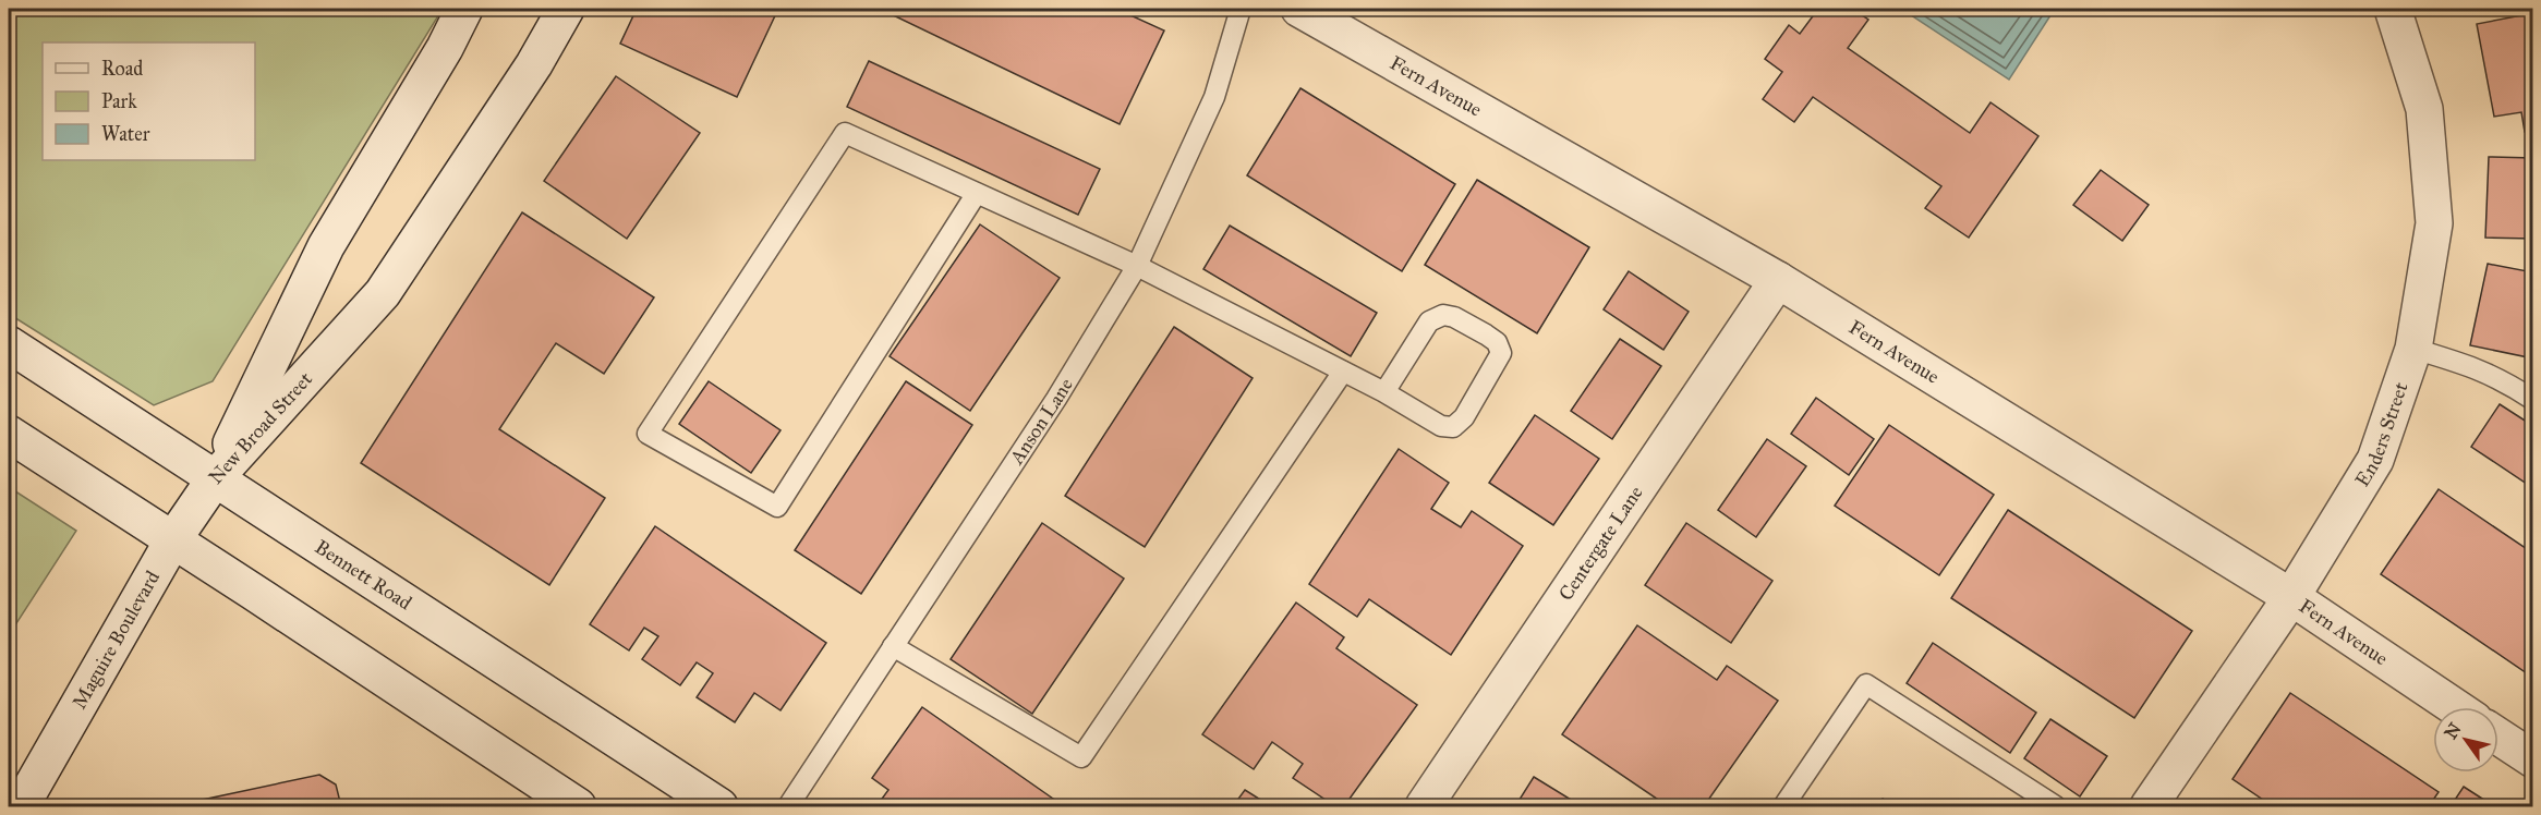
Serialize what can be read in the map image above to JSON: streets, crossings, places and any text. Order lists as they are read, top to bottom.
{
  "streets": {
    "street": [
      "Fern Avenue",
      "New Broad Street",
      "Enders Street",
      "Centergate Lane",
      "Bennett Road",
      "Maguire Boulevard"
    ],
    "lane": ["Anson Lane"]
  },
  "crossings": [
    ["Fern Avenue", "Enders Street"],
    ["Fern Avenue", "Centergate Lane"],
    ["New Broad Street", "Bennett Road"],
    ["New Broad Street", "Maguire Boulevard"],
    ["Bennett Road", "Maguire Boulevard"]
  ],
  "legend": ["Road", "Park", "Water"],
  "north": "top left"
}
